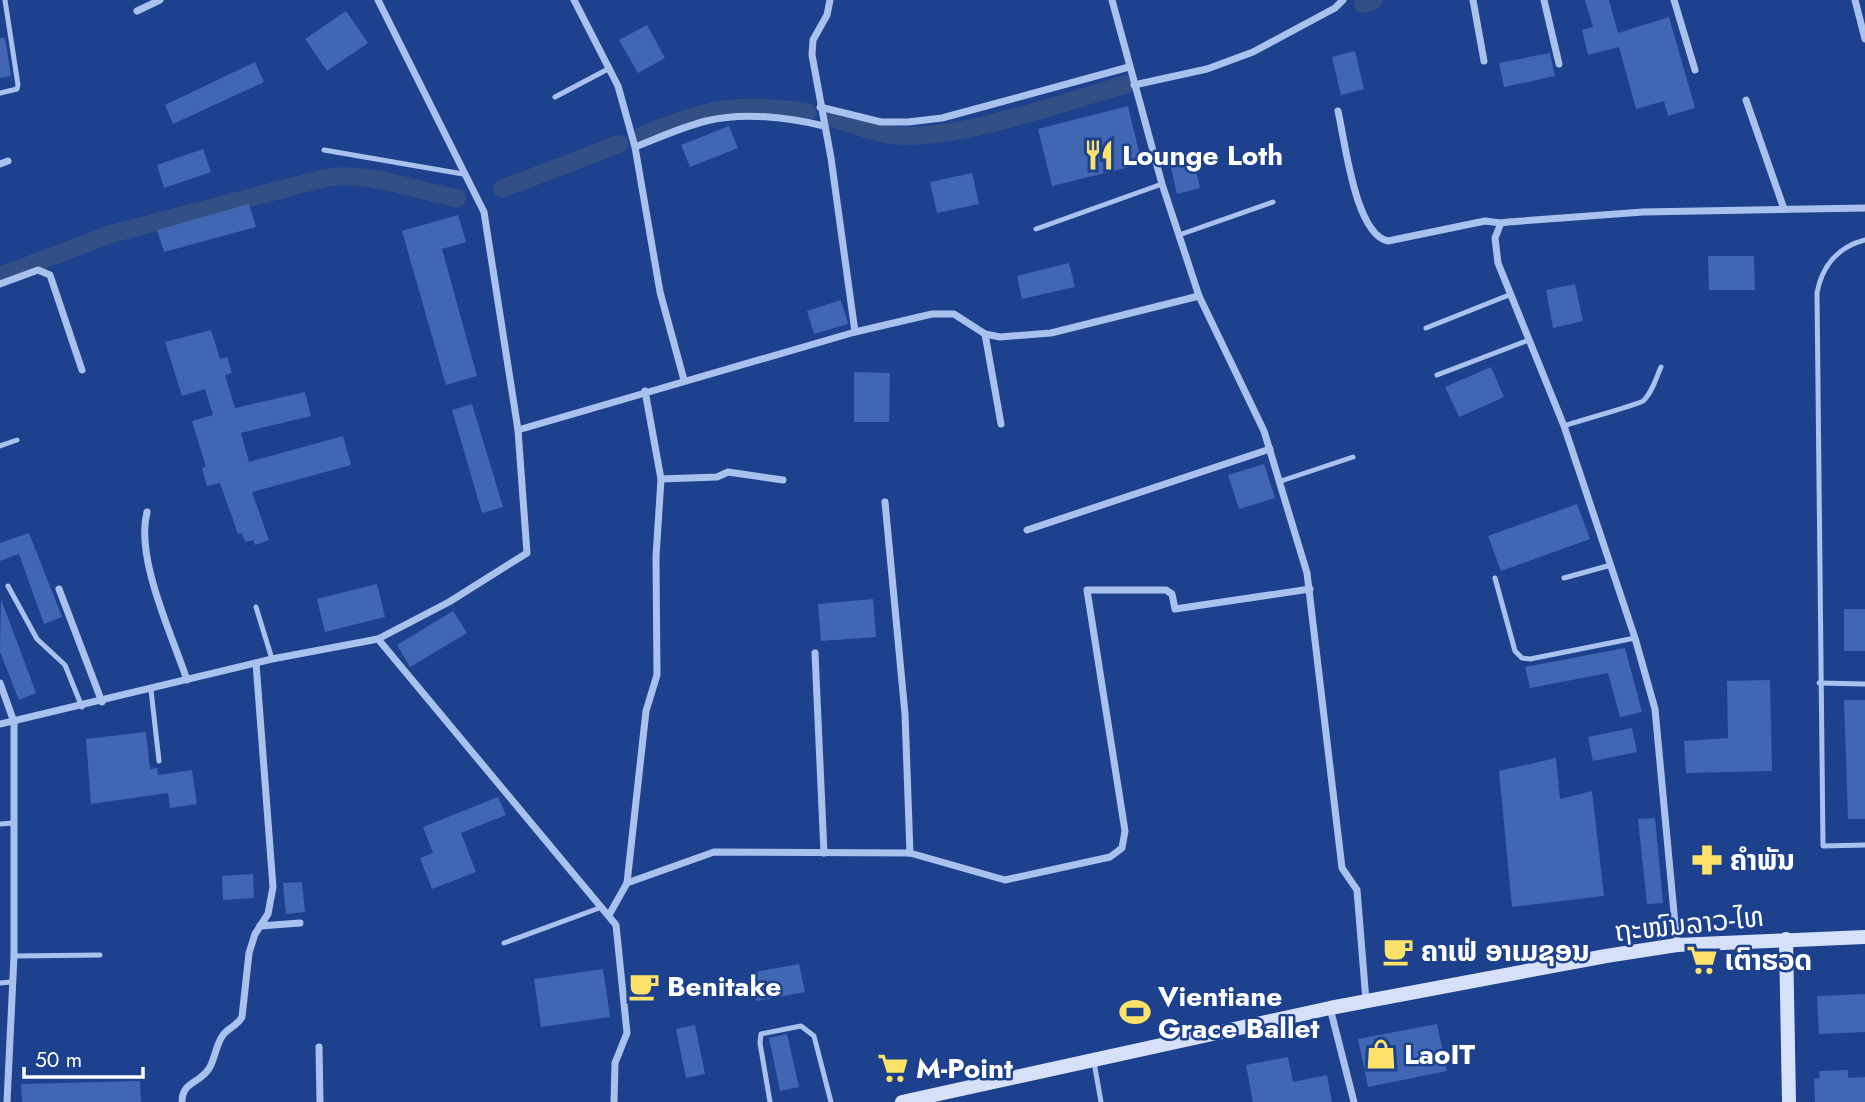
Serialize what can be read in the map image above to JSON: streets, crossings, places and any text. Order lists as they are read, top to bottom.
{
  "streets": {
    "street": ["ຖະໜົນລາວ-ໄທ"]
  },
  "places": {
    "restaurant": ["Lounge Loth"],
    "pharmacy": ["ຄໍາພັນ"],
    "cafe": ["ຄາເຟ່ ອາເມຊອນ", "Benitake"],
    "supermarket": ["ເຕົາຮວດ", "M-Point"],
    "sports": ["Vientiane Grace Ballet"],
    "shop": ["LaoIT"]
  },
  "scale_bar": "50 m"
}
